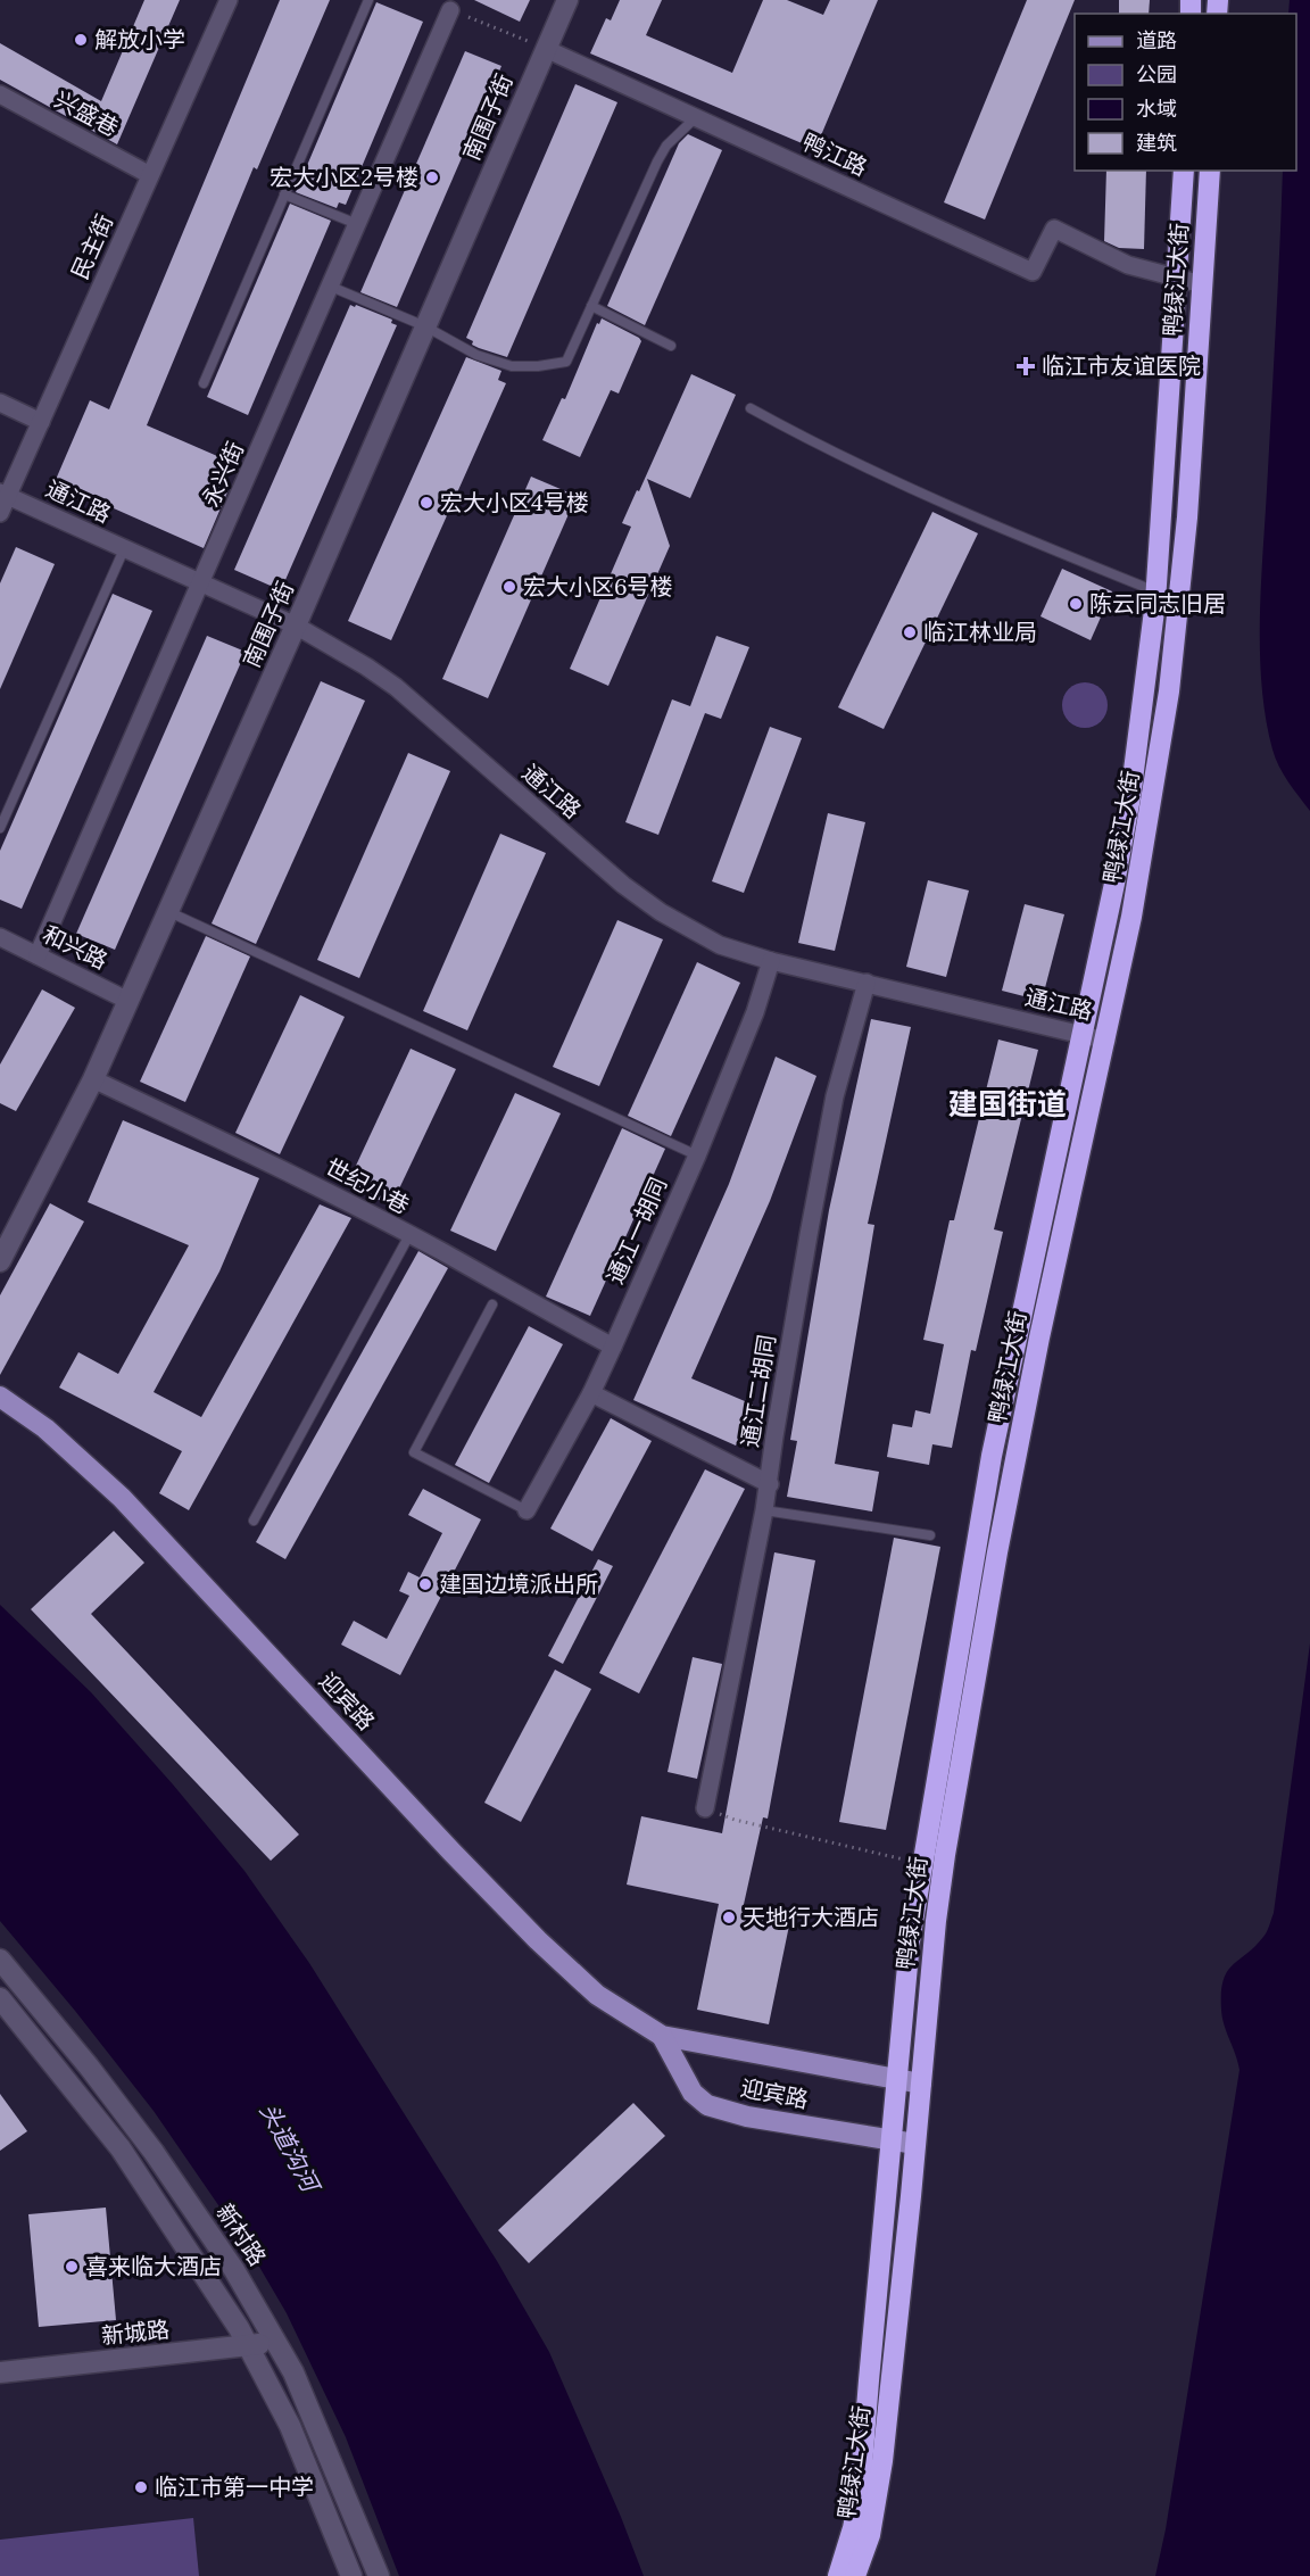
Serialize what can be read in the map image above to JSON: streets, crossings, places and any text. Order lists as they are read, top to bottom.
{
  "streets": {
    "highway": ["鸭绿江大街"],
    "main road": ["迎宾路"],
    "street": [
      "兴盛巷",
      "南围子街",
      "鸭江路",
      "民主街",
      "永兴街",
      "通江路",
      "和兴路",
      "世纪小巷",
      "通江一胡同",
      "通江二胡同",
      "新村路",
      "新城路"
    ]
  },
  "crossings": [
    ["兴盛巷", "民主街"],
    ["南围子街", "鸭江路"],
    ["南围子街", "通江路"],
    ["南围子街", "和兴路"],
    ["南围子街", "世纪小巷"],
    ["鸭江路", "鸭绿江大街"],
    ["民主街", "通江路"],
    ["鸭绿江大街", "通江路"],
    ["鸭绿江大街", "迎宾路"],
    ["永兴街", "通江路"],
    ["永兴街", "和兴路"],
    ["通江路", "通江一胡同"],
    ["通江路", "通江二胡同"],
    ["世纪小巷", "通江一胡同"],
    ["新村路", "新城路"]
  ],
  "districts": ["建国街道"],
  "water": ["头道沟河"],
  "places": {
    "other": [
      "解放小学",
      "宏大小区2号楼",
      "宏大小区4号楼",
      "宏大小区6号楼",
      "陈云同志旧居",
      "临江林业局",
      "建国边境派出所",
      "天地行大酒店",
      "喜来临大酒店",
      "临江市第一中学"
    ],
    "health": ["临江市友谊医院"]
  },
  "legend": [
    "道路",
    "公园",
    "水域",
    "建筑"
  ]
}
